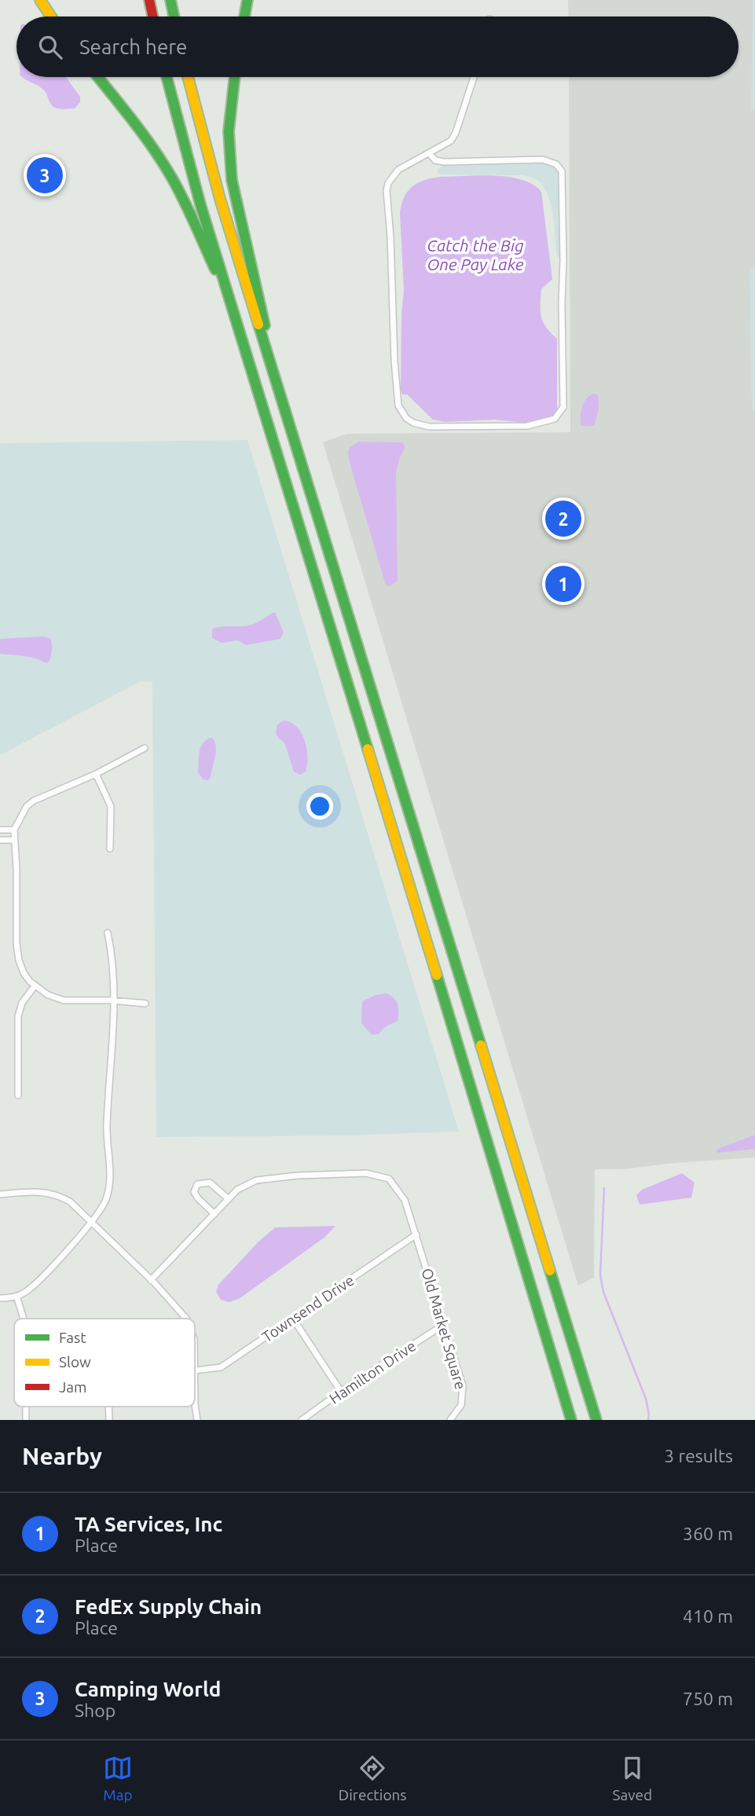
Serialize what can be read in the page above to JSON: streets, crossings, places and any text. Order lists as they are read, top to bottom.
{
  "streets": {
    "street": ["Townsend Drive", "Old Market Square", "Hamilton Drive"]
  },
  "crossings": [
    ["Townsend Drive", "Old Market Square"],
    ["Old Market Square", "Hamilton Drive"]
  ],
  "water": ["Catch the Big One Pay Lake"],
  "legend": ["Fast", "Slow", "Jam"],
  "page": {
    "search": "Search here",
    "pins": ["3", "2", "1"],
    "heading": ["Nearby", "3 results"],
    "list": [
      {
        "mark": "1",
        "name": "TA Services, Inc",
        "note": "Place",
        "value": "360 m"
      },
      {
        "mark": "2",
        "name": "FedEx Supply Chain",
        "note": "Place",
        "value": "410 m"
      },
      {
        "mark": "3",
        "name": "Camping World",
        "note": "Shop",
        "value": "750 m"
      }
    ],
    "nav": ["Map", "Directions", "Saved"]
  }
}
